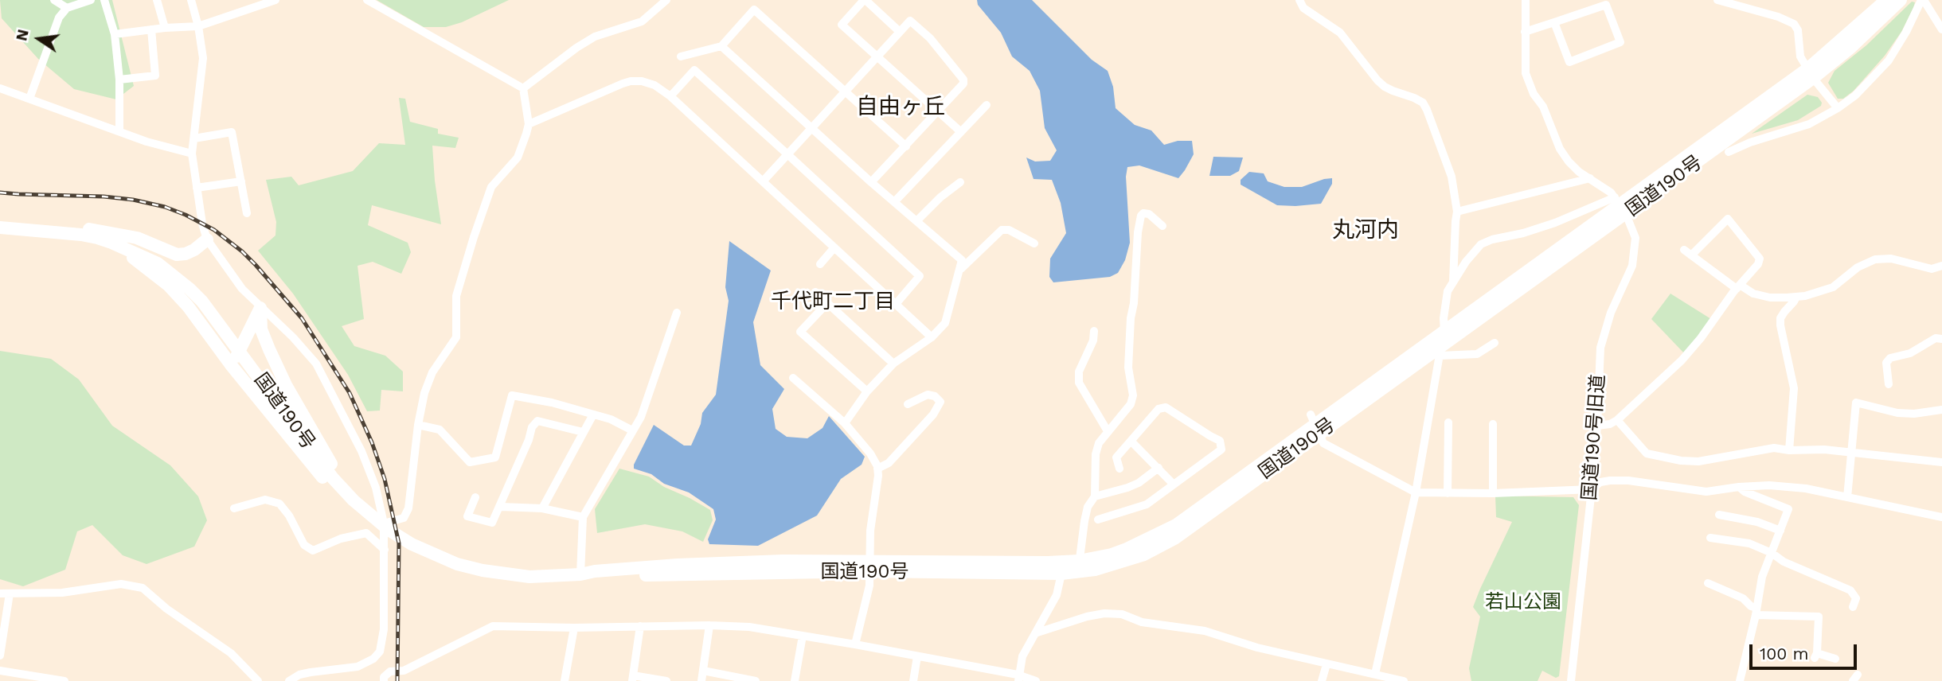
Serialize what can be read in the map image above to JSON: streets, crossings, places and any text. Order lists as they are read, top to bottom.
{
  "streets": {
    "highway": ["国道190号"],
    "street": ["国道190号旧道"]
  },
  "crossings": [
    ["国道190号", "国道190号旧道"]
  ],
  "districts": ["自由ヶ丘", "丸河内", "千代町二丁目"],
  "parks": ["若山公園"],
  "scale_bar": "100 m",
  "north": "left"
}
